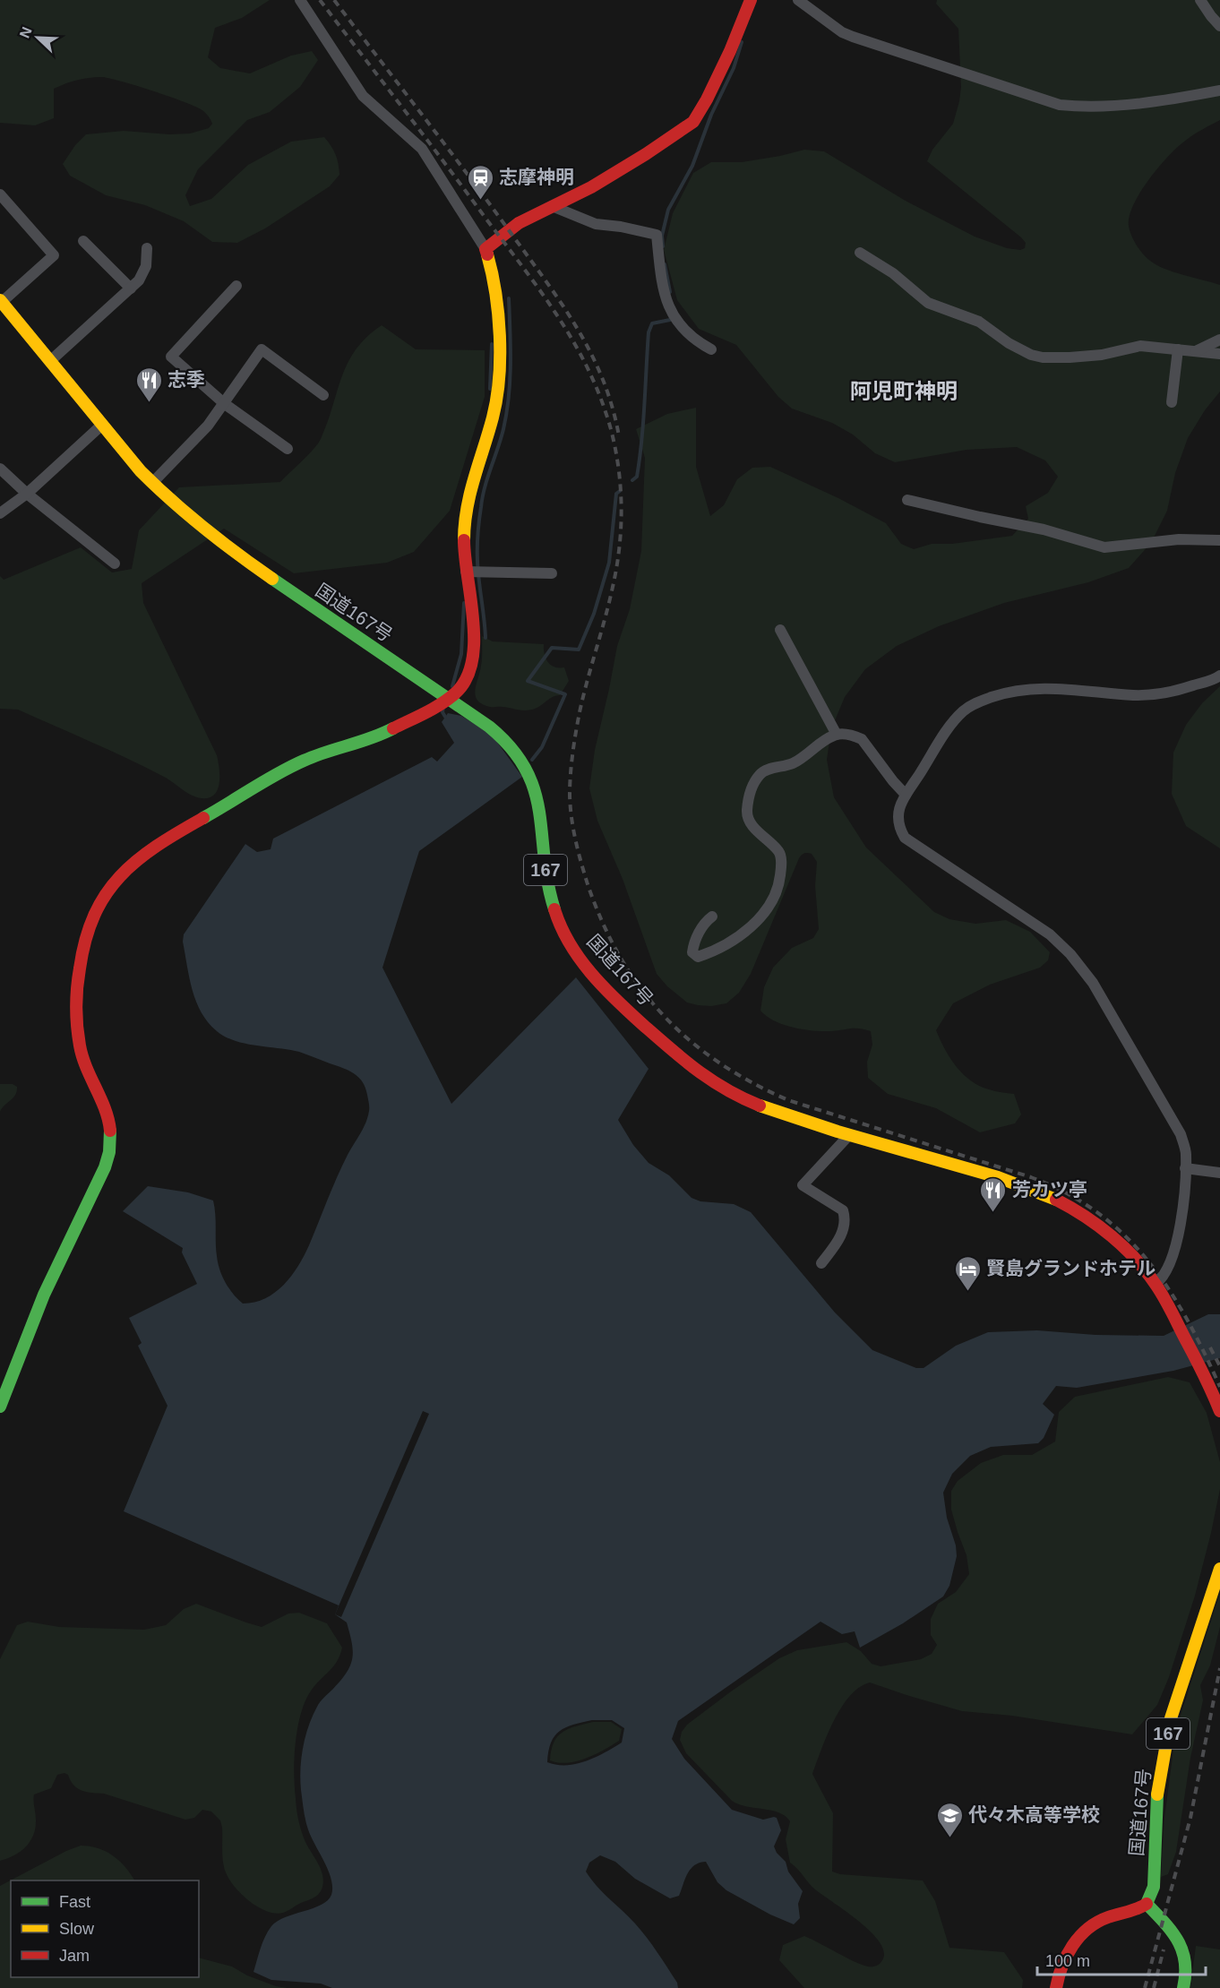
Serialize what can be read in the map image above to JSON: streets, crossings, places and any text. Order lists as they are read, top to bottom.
{
  "streets": {
    "main road": ["国道167号", "167"]
  },
  "districts": ["阿児町神明"],
  "places": {
    "station": ["志摩神明"],
    "restaurant": ["志季", "芳カツ亭"],
    "hotel": ["賢島グランドホテル"],
    "school or university": ["代々木高等学校"]
  },
  "legend": ["Fast", "Slow", "Jam"],
  "scale_bar": "100 m",
  "north": "top left"
}
